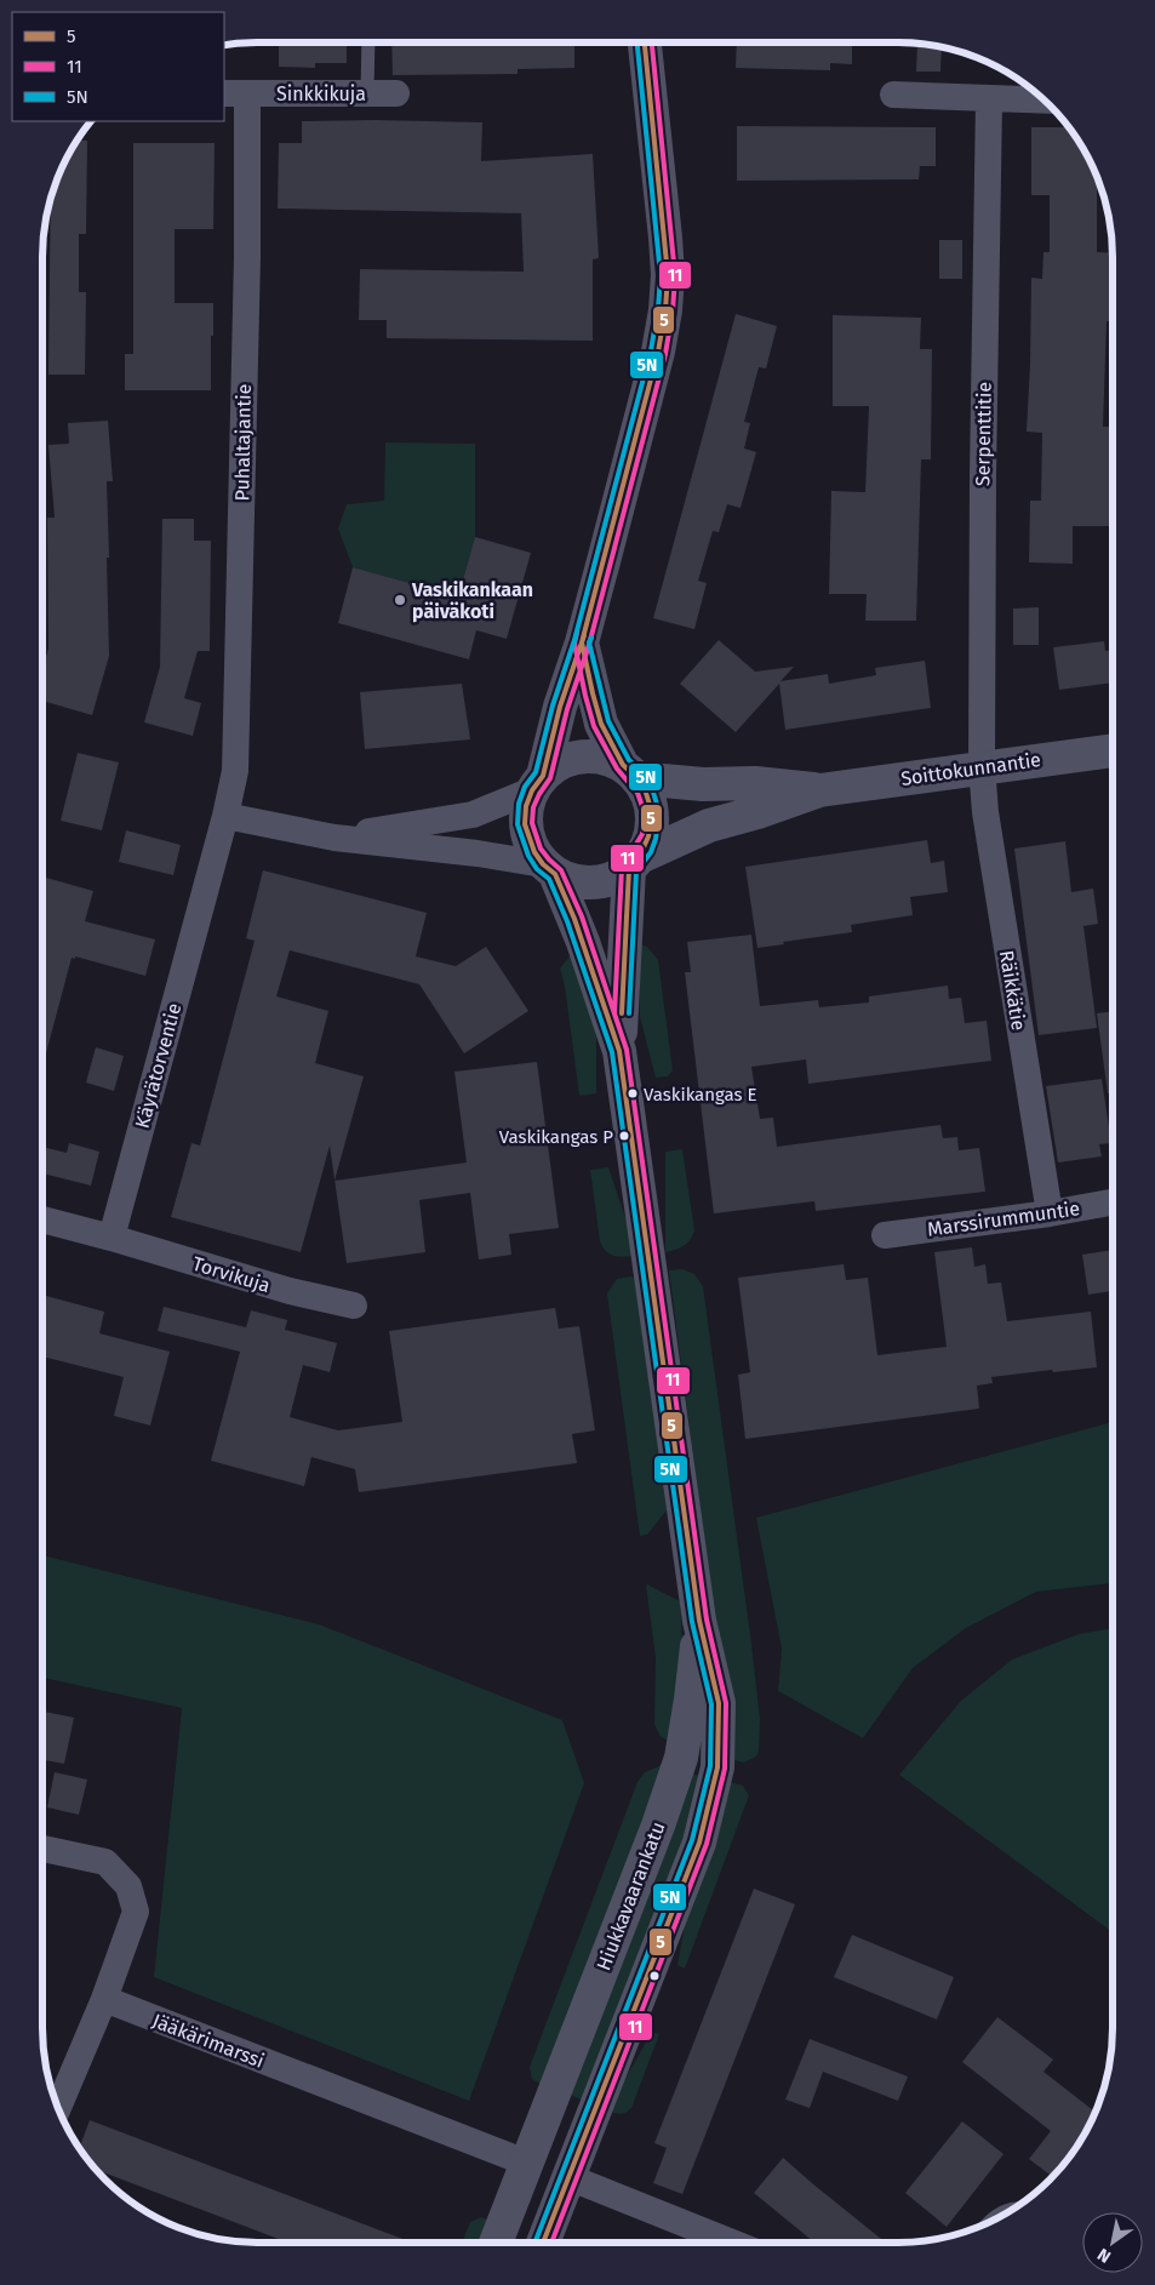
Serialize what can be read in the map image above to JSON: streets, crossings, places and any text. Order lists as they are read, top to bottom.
{
  "streets": {
    "street": [
      "Sinkkikuja",
      "Serpenttitie",
      "Puhaltajantie",
      "Soittokunnantie",
      "Räikkätie",
      "Käyrätorventie",
      "Marssirummuntie",
      "Torvikuja",
      "Hiukkavaarankatu",
      "Jääkärimarssi"
    ]
  },
  "crossings": [
    ["Sinkkikuja", "Puhaltajantie"],
    ["Serpenttitie", "Soittokunnantie"],
    ["Serpenttitie", "Räikkätie"],
    ["Puhaltajantie", "Käyrätorventie"],
    ["Soittokunnantie", "Räikkätie"],
    ["Soittokunnantie", "Hiukkavaarankatu"],
    ["Räikkätie", "Marssirummuntie"],
    ["Käyrätorventie", "Torvikuja"],
    ["Hiukkavaarankatu", "Jääkärimarssi"]
  ],
  "places": ["Vaskikankaan päiväkoti", "Vaskikangas E", "Vaskikangas P"],
  "lines": ["transit line 5", "transit line 11", "transit line 5N"],
  "legend": ["5", "11", "5N"],
  "north": "bottom left"
}
